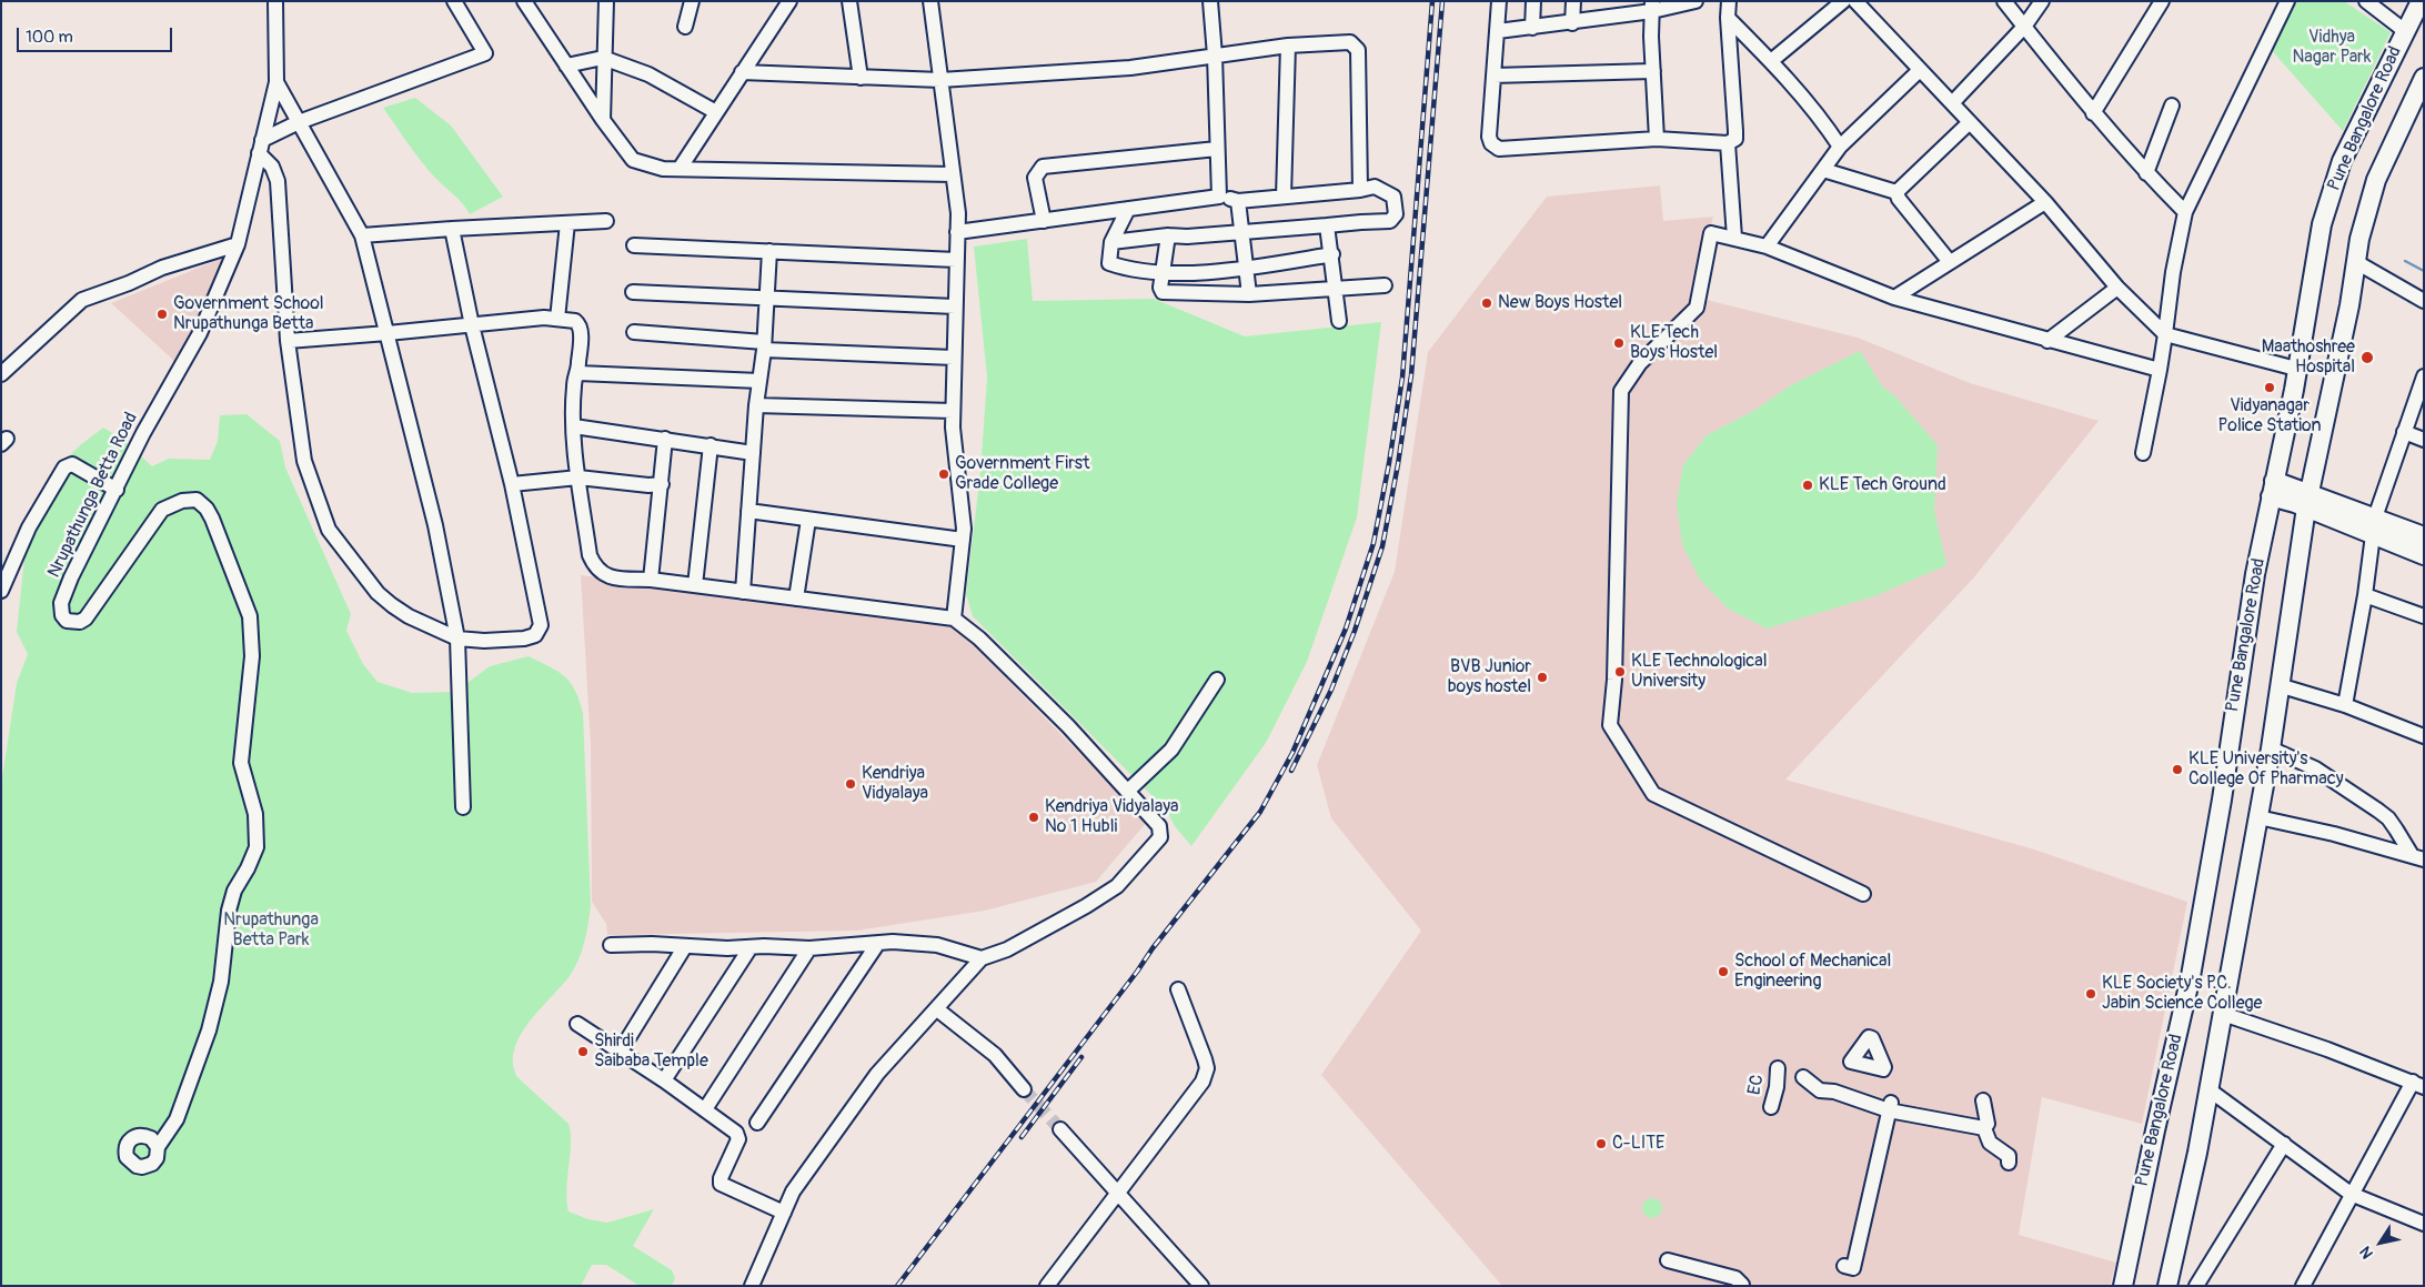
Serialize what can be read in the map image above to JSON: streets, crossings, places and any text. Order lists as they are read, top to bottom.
{
  "streets": {
    "main road": ["Pune Bangalore Road"],
    "street": ["Nrupathunga Betta Road", "EC"]
  },
  "parks": ["Vidhya Nagar Park", "Nrupathunga Betta Park"],
  "places": [
    "New Boys Hostel",
    "Government School Nrupathunga Betta",
    "KLE Tech Boys Hostel",
    "Maathoshree Hospital",
    "Vidyanagar Police Station",
    "Government First Grade College",
    "KLE Tech Ground",
    "KLE Technological University",
    "BVB Junior boys hostel",
    "KLE University's College Of Pharmacy",
    "Kendriya Vidyalaya",
    "Kendriya Vidyalaya No 1 Hubli",
    "School of Mechanical Engineering",
    "KLE Society's P.C. Jabin Science College",
    "Shirdi Saibaba Temple",
    "C-LITE"
  ],
  "scale_bar": "100 m",
  "north": "bottom left"
}
